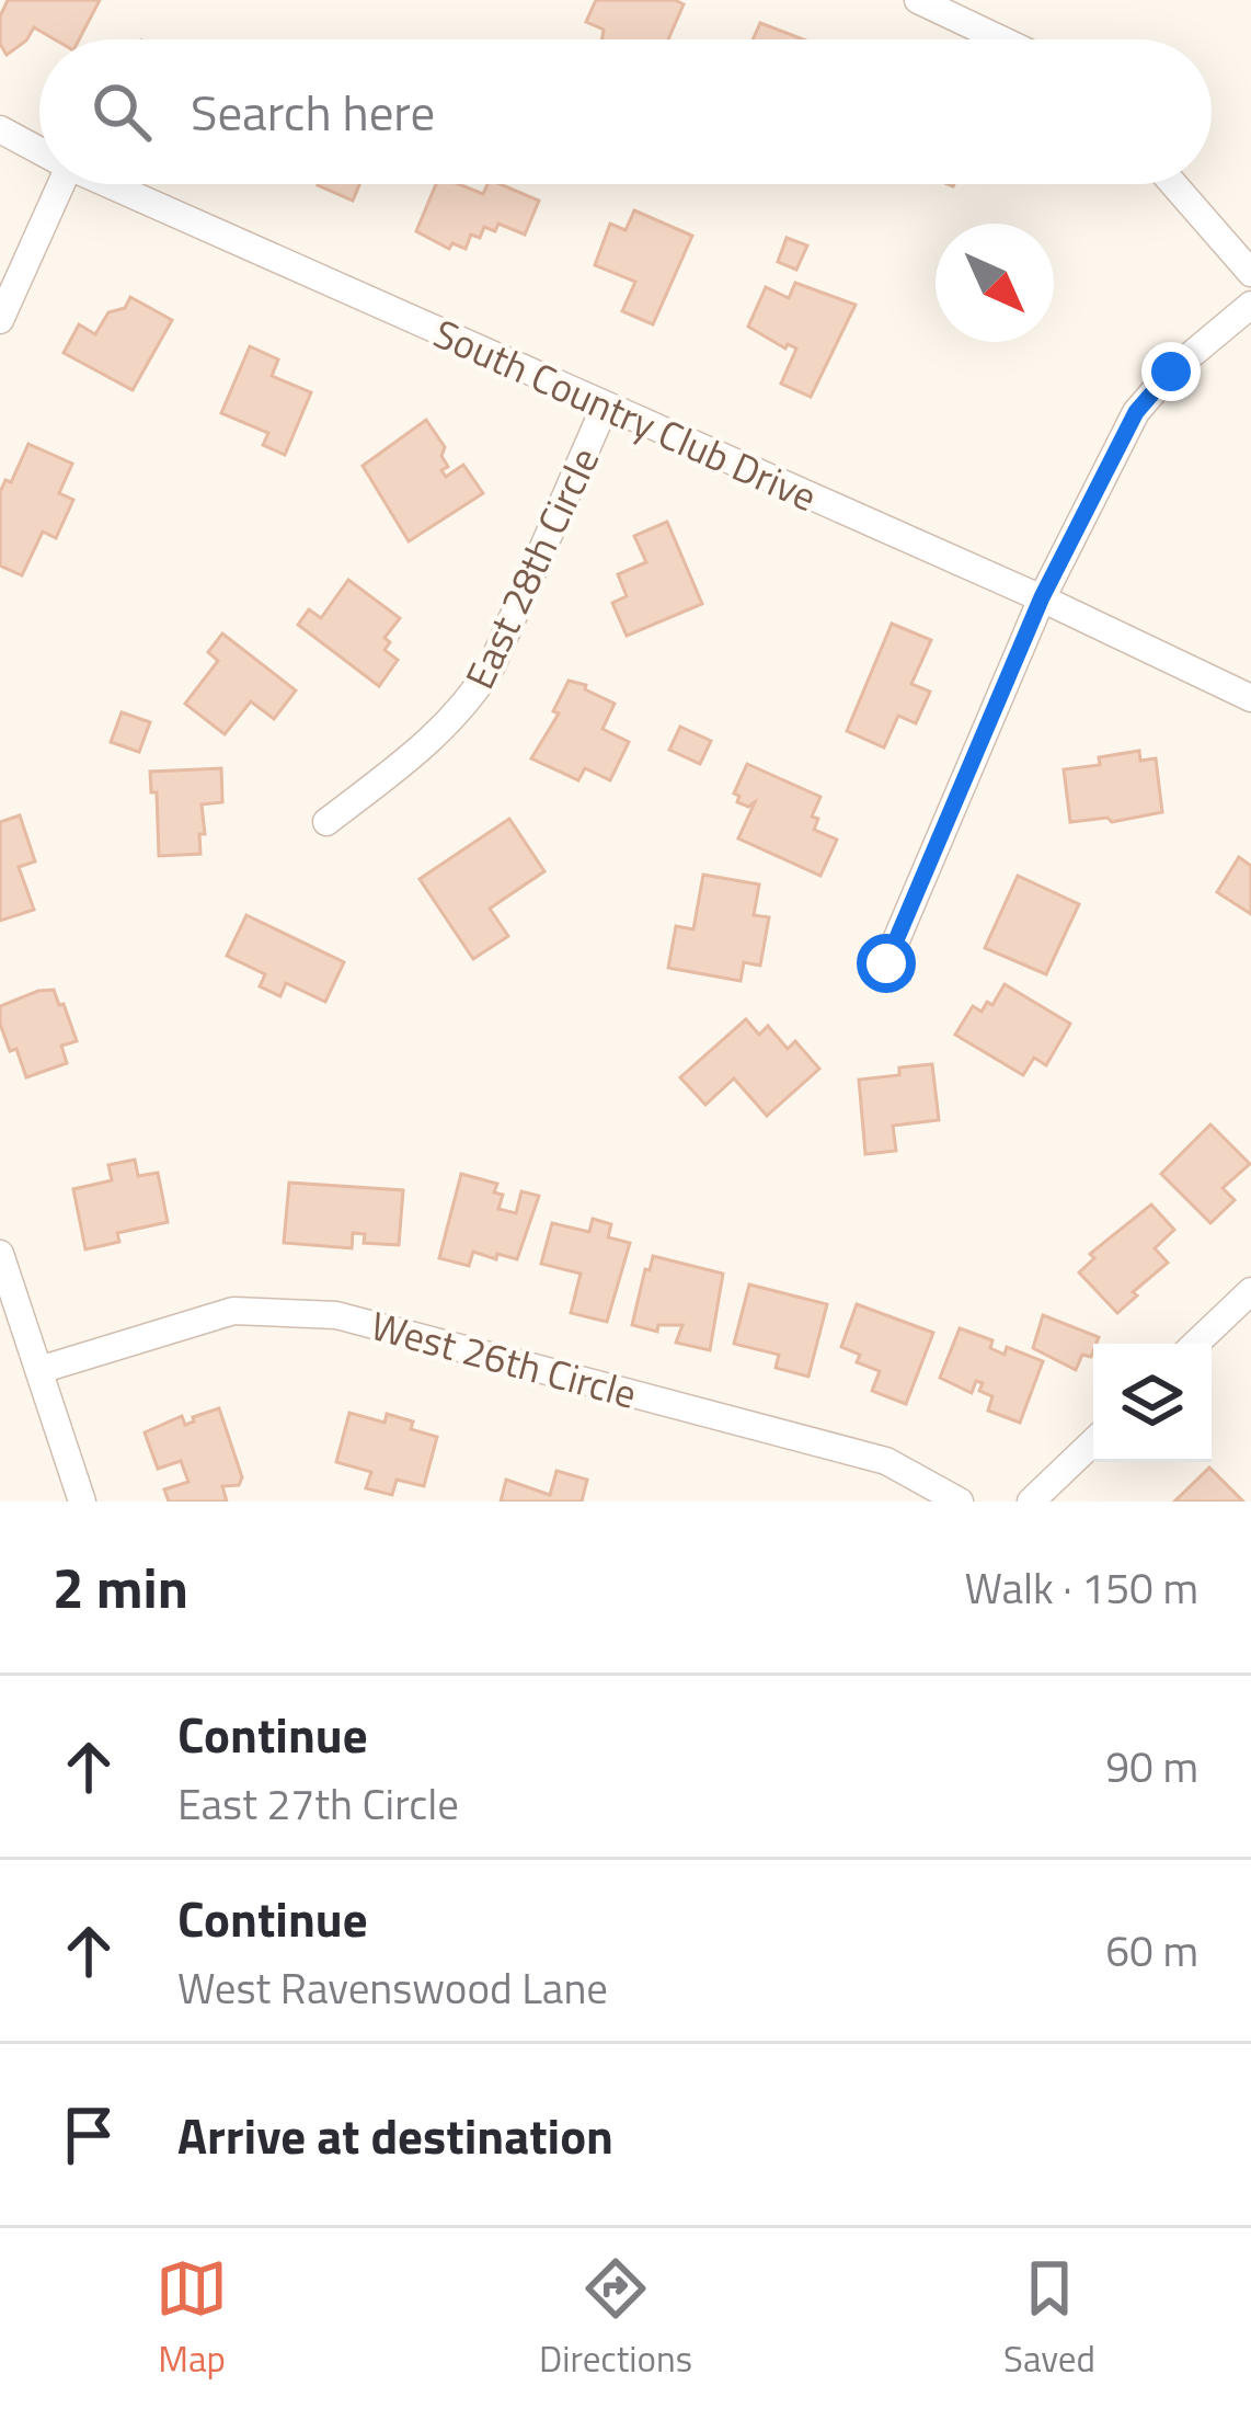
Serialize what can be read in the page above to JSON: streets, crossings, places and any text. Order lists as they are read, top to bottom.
{
  "streets": {
    "street": ["South Country Club Drive", "East 28th Circle", "West 26th Circle"]
  },
  "crossings": [
    ["South Country Club Drive", "East 28th Circle"]
  ],
  "north": "bottom right",
  "page": {
    "search": "Search here",
    "heading": ["2 min", "Walk · 150 m"],
    "list": [
      ["Continue", "East 27th Circle", "90 m"],
      ["Continue", "West Ravenswood Lane", "60 m"],
      "Arrive at destination"
    ],
    "nav": ["Map", "Directions", "Saved"]
  }
}
